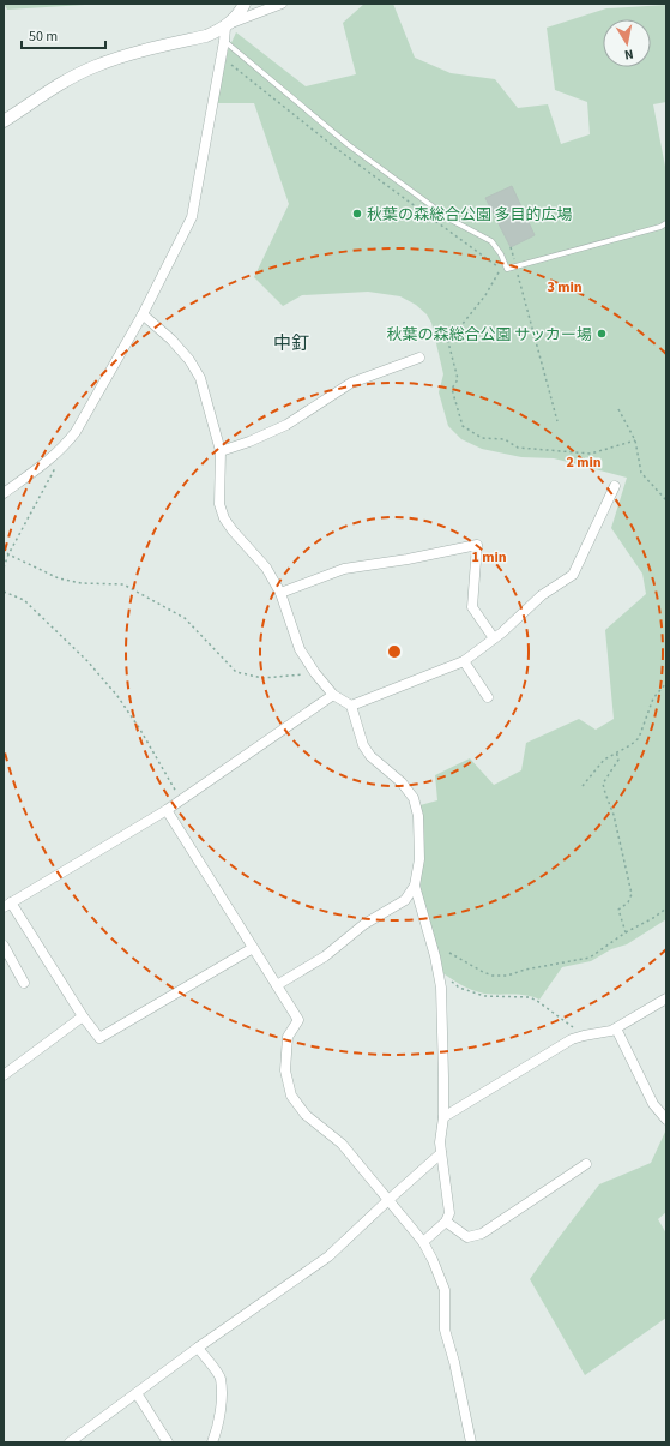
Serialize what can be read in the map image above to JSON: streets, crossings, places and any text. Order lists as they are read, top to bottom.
{
  "districts": ["中釘"],
  "places": ["秋葉の森総合公園 多目的広場", "秋葉の森総合公園 サッカー場"],
  "scale_bar": "50 m",
  "north": "bottom",
  "rings": ["3 min", "2 min", "1 min"]
}
